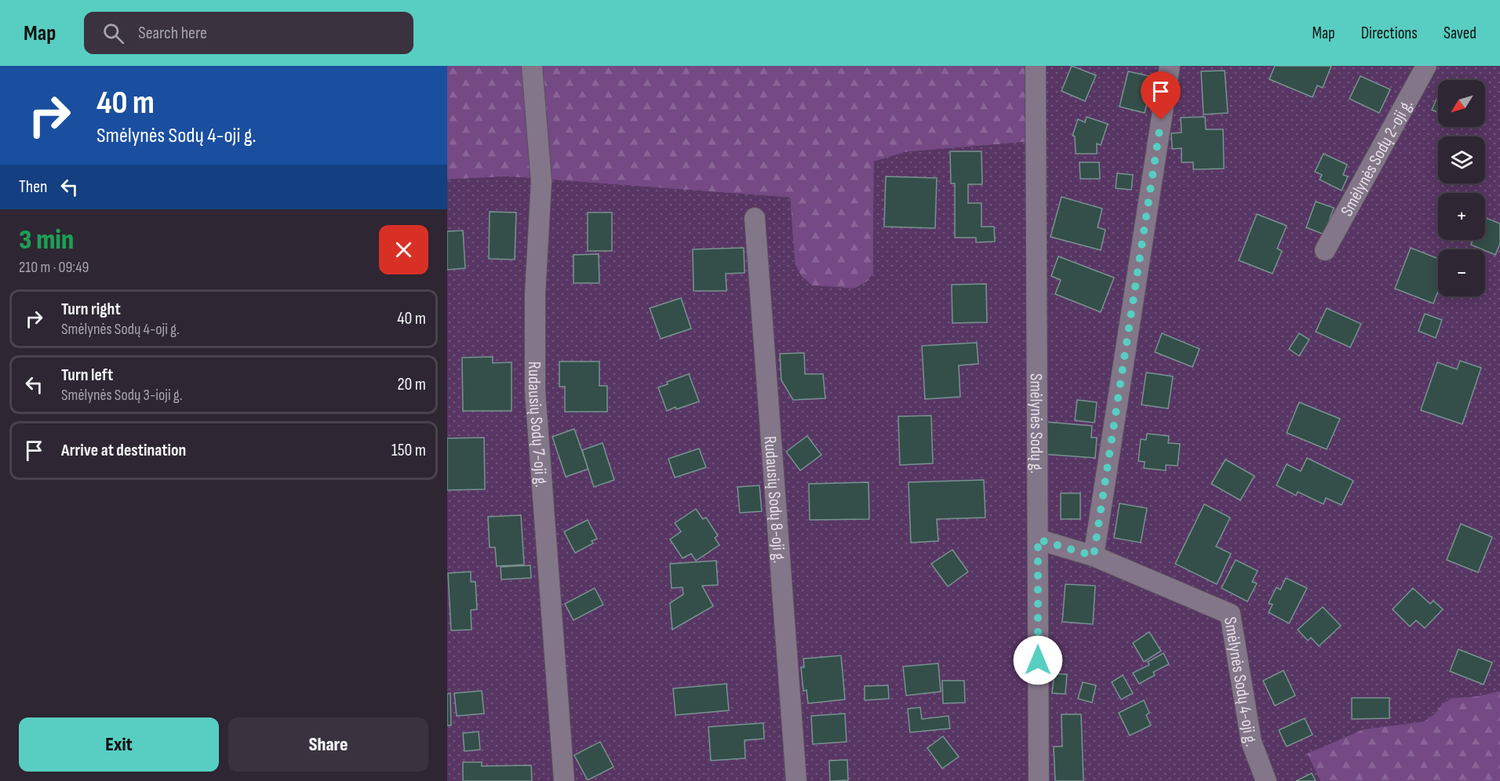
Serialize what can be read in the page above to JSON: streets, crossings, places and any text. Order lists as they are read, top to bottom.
{
  "streets": {
    "street": [
      "Smėlynės Sodų 2-oji g.",
      "Rudausių Sodų 7-oji g.",
      "Smėlynės Sodų g.",
      "Rudausių Sodų 8-oji g.",
      "Smėlynės Sodų 4-oji g."
    ]
  },
  "crossings": [
    ["Smėlynės Sodų g.", "Smėlynės Sodų 4-oji g."]
  ],
  "north": "bottom left",
  "page": {
    "header": "Map",
    "search": "Search here",
    "nav": ["Map", "Directions", "Saved"],
    "turn": ["40 m", "Smėlynės Sodų 4-oji g."],
    "map_buttons": ["+", "−"],
    "then": "Then",
    "heading": ["3 min", "210 m · 09:49"],
    "list": [
      {
        "name": "Turn right",
        "note": "Smėlynės Sodų 4-oji g.",
        "value": "40 m"
      },
      {
        "name": "Turn left",
        "note": "Smėlynės Sodų 3-ioji g.",
        "value": "20 m"
      },
      {
        "name": "Arrive at destination",
        "value": "150 m"
      }
    ],
    "buttons": ["Exit", "Share"]
  }
}
